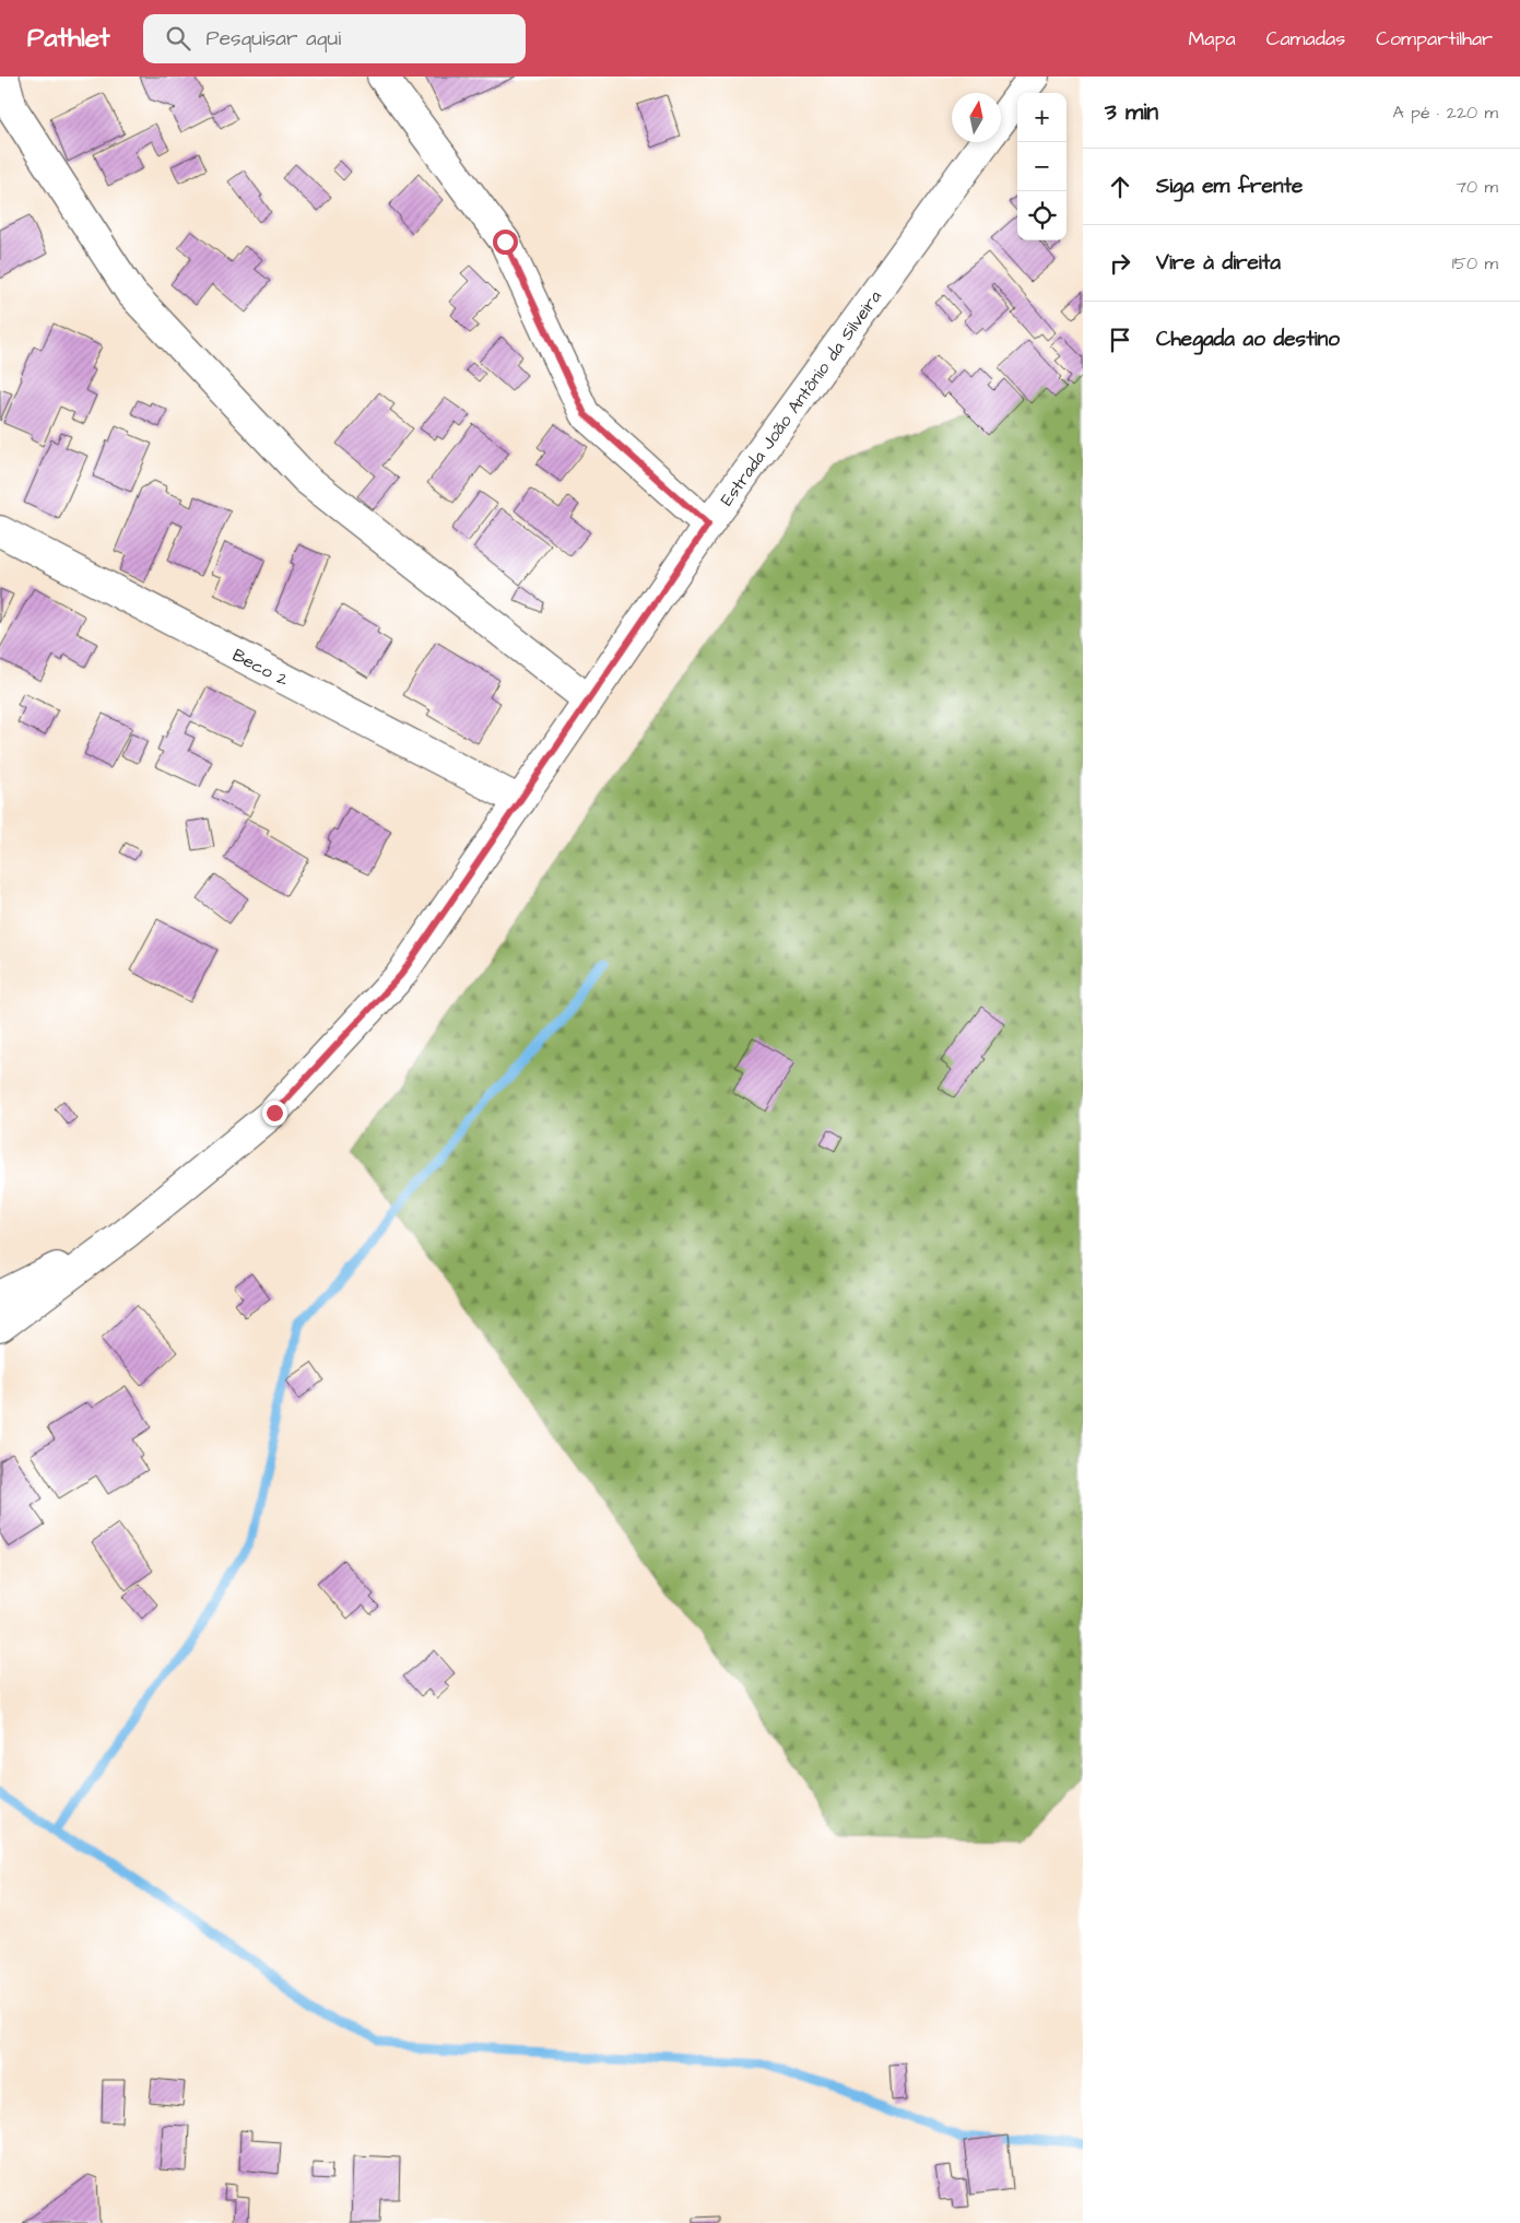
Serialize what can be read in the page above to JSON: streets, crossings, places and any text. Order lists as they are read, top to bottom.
{
  "streets": {
    "street": ["Estrada João Antônio da Silveira", "Beco 2"]
  },
  "crossings": [
    ["Estrada João Antônio da Silveira", "Beco 2"]
  ],
  "north": "top",
  "page": {
    "header": "Pathlet",
    "search": "Pesquisar aqui",
    "nav": ["Mapa", "Camadas", "Compartilhar"],
    "heading": ["3 min", "A pé · 220 m"],
    "map_buttons": ["+", "−"],
    "list": [
      ["Siga em frente", "70 m"],
      ["Vire à direita", "150 m"],
      "Chegada ao destino"
    ]
  }
}
